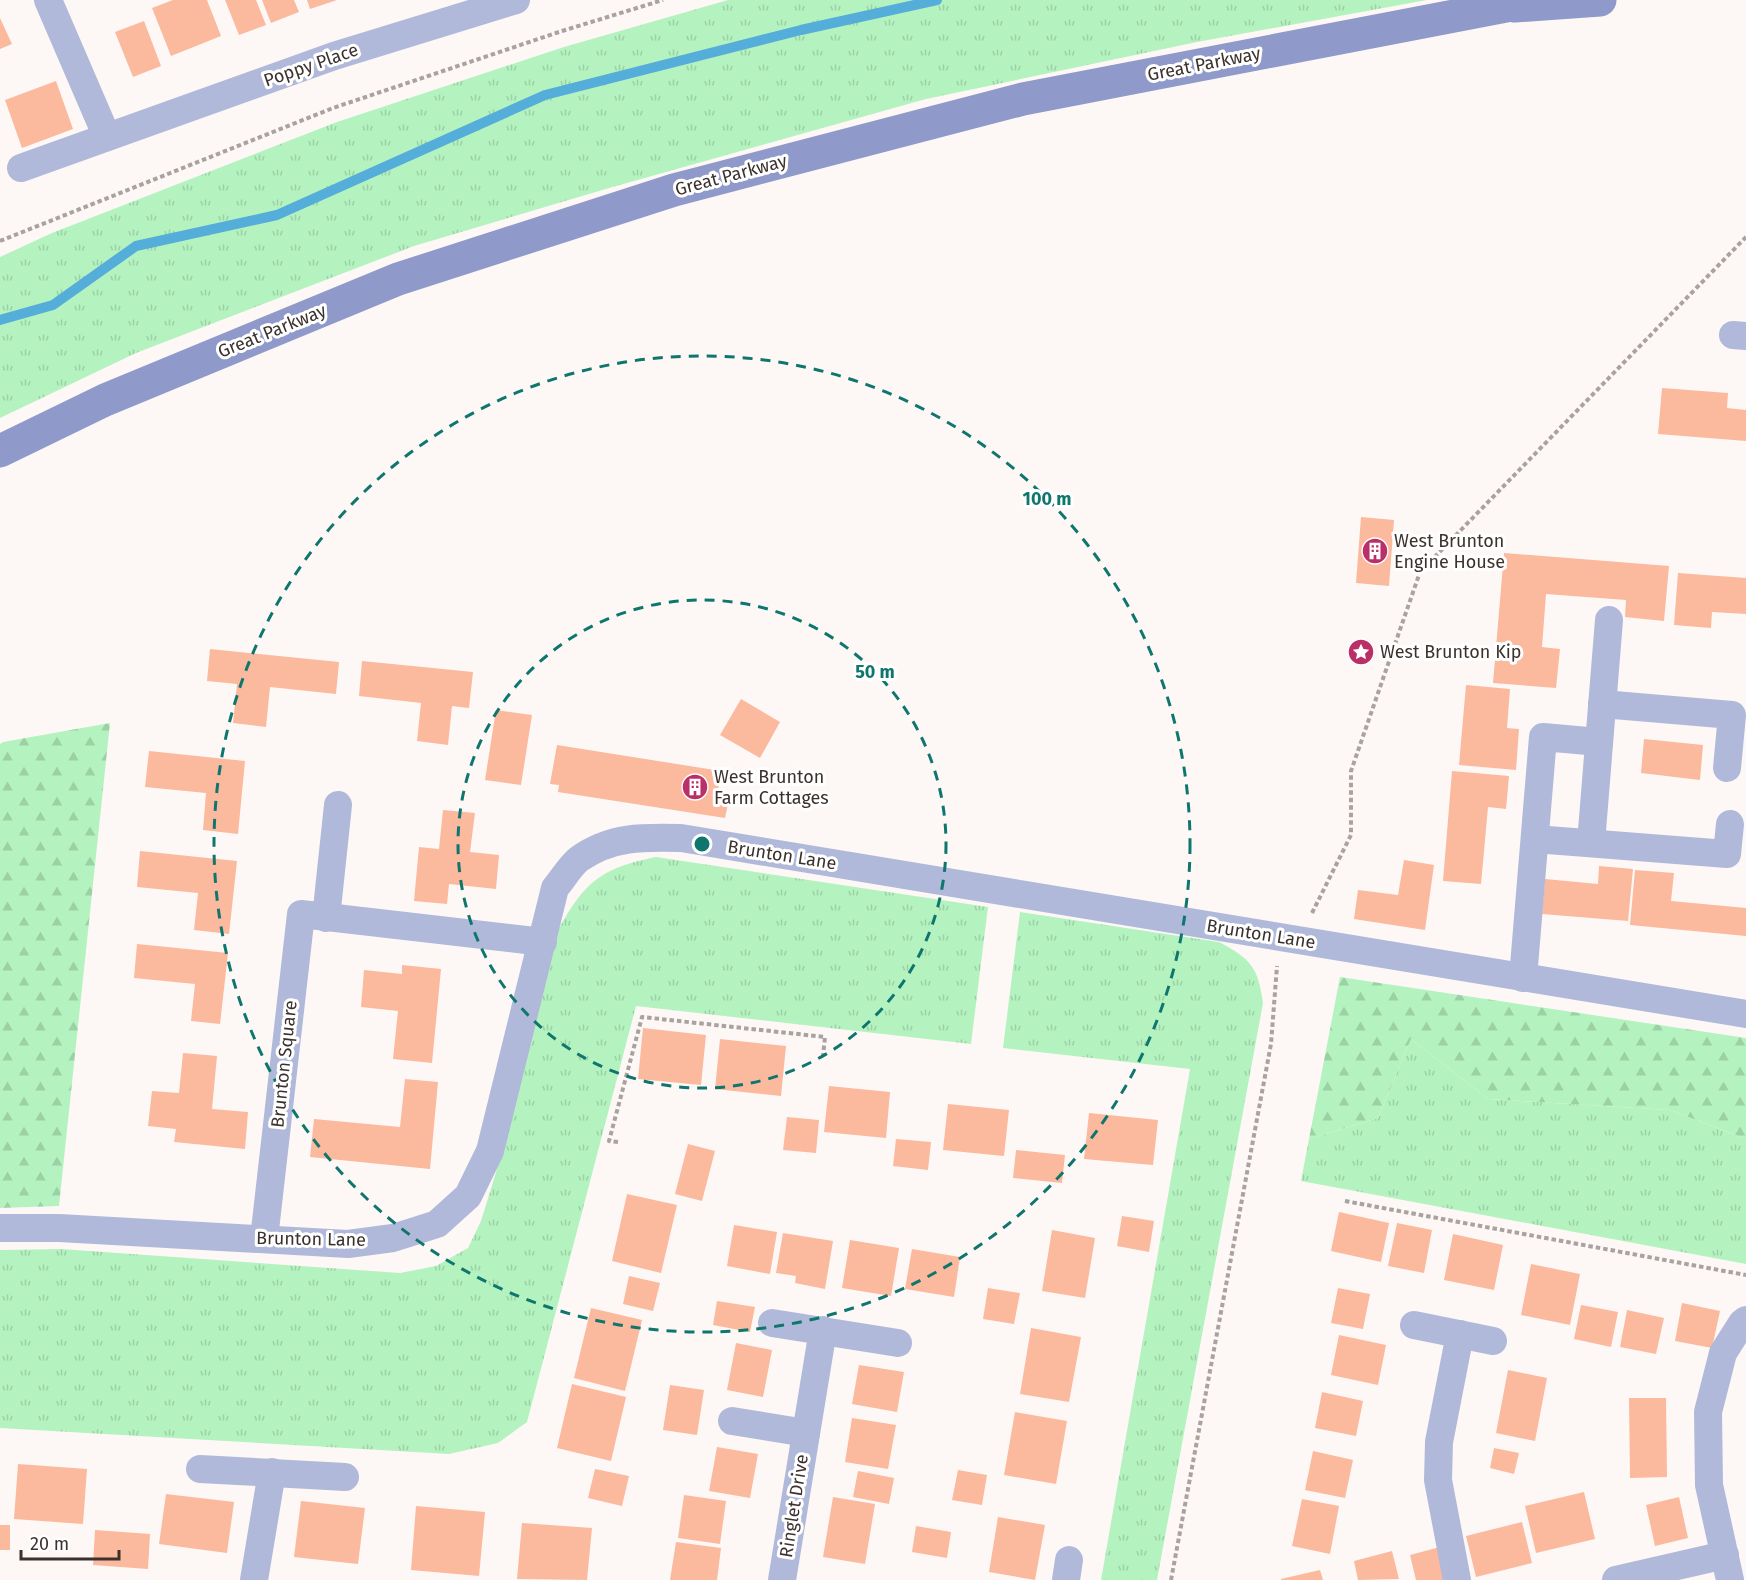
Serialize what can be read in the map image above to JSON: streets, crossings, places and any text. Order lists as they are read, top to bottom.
{
  "streets": {
    "street": [
      "Great Parkway",
      "Poppy Place",
      "Brunton Lane",
      "Brunton Square",
      "Ringlet Drive"
    ]
  },
  "crossings": [
    ["Brunton Lane", "Brunton Square"]
  ],
  "places": {
    "building": ["West Brunton Engine House", "West Brunton Farm Cottages"],
    "place": ["West Brunton Kip"]
  },
  "scale_bar": "20 m",
  "rings": ["100 m", "50 m"]
}
